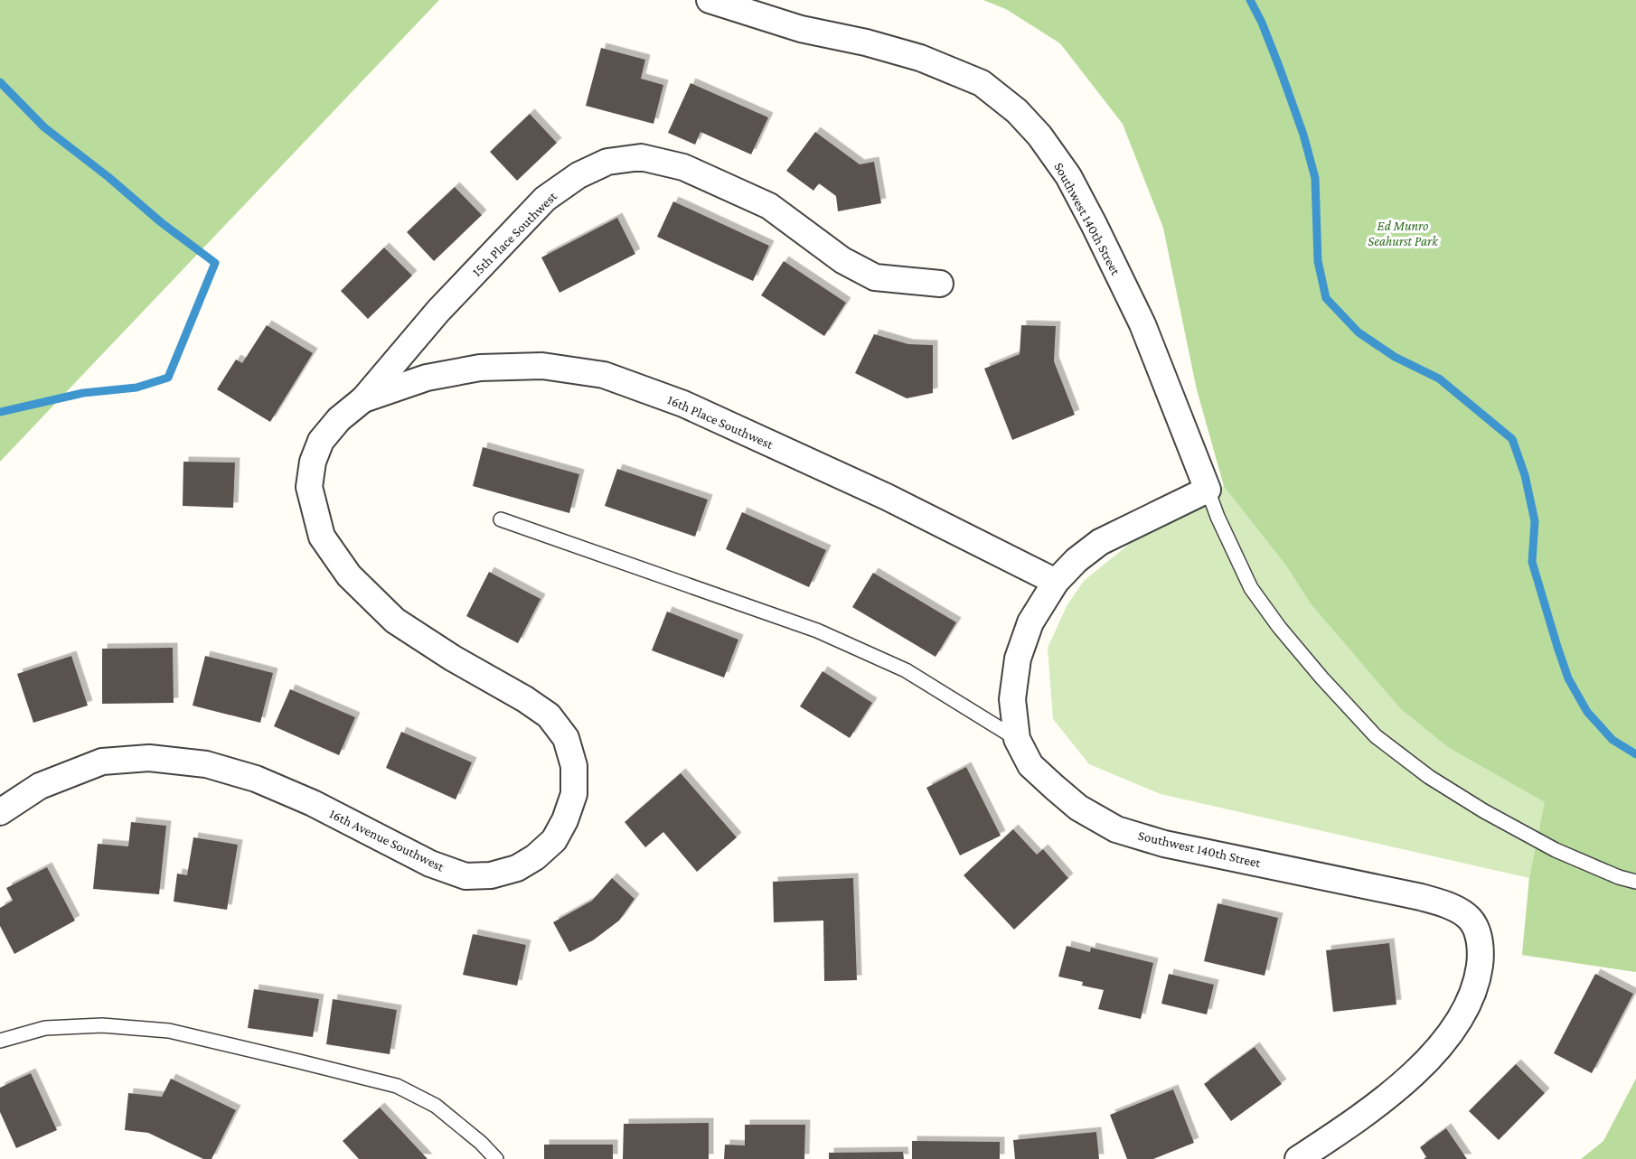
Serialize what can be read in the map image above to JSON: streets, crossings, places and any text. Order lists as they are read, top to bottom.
{
  "streets": {
    "street": [
      "Southwest 140th Street",
      "15th Place Southwest",
      "16th Place Southwest",
      "16th Avenue Southwest"
    ]
  },
  "crossings": [
    ["Southwest 140th Street", "16th Place Southwest"],
    ["15th Place Southwest", "16th Place Southwest"],
    ["15th Place Southwest", "16th Avenue Southwest"],
    ["16th Place Southwest", "16th Avenue Southwest"]
  ],
  "parks": ["Ed Munro Seahurst Park"]
}
